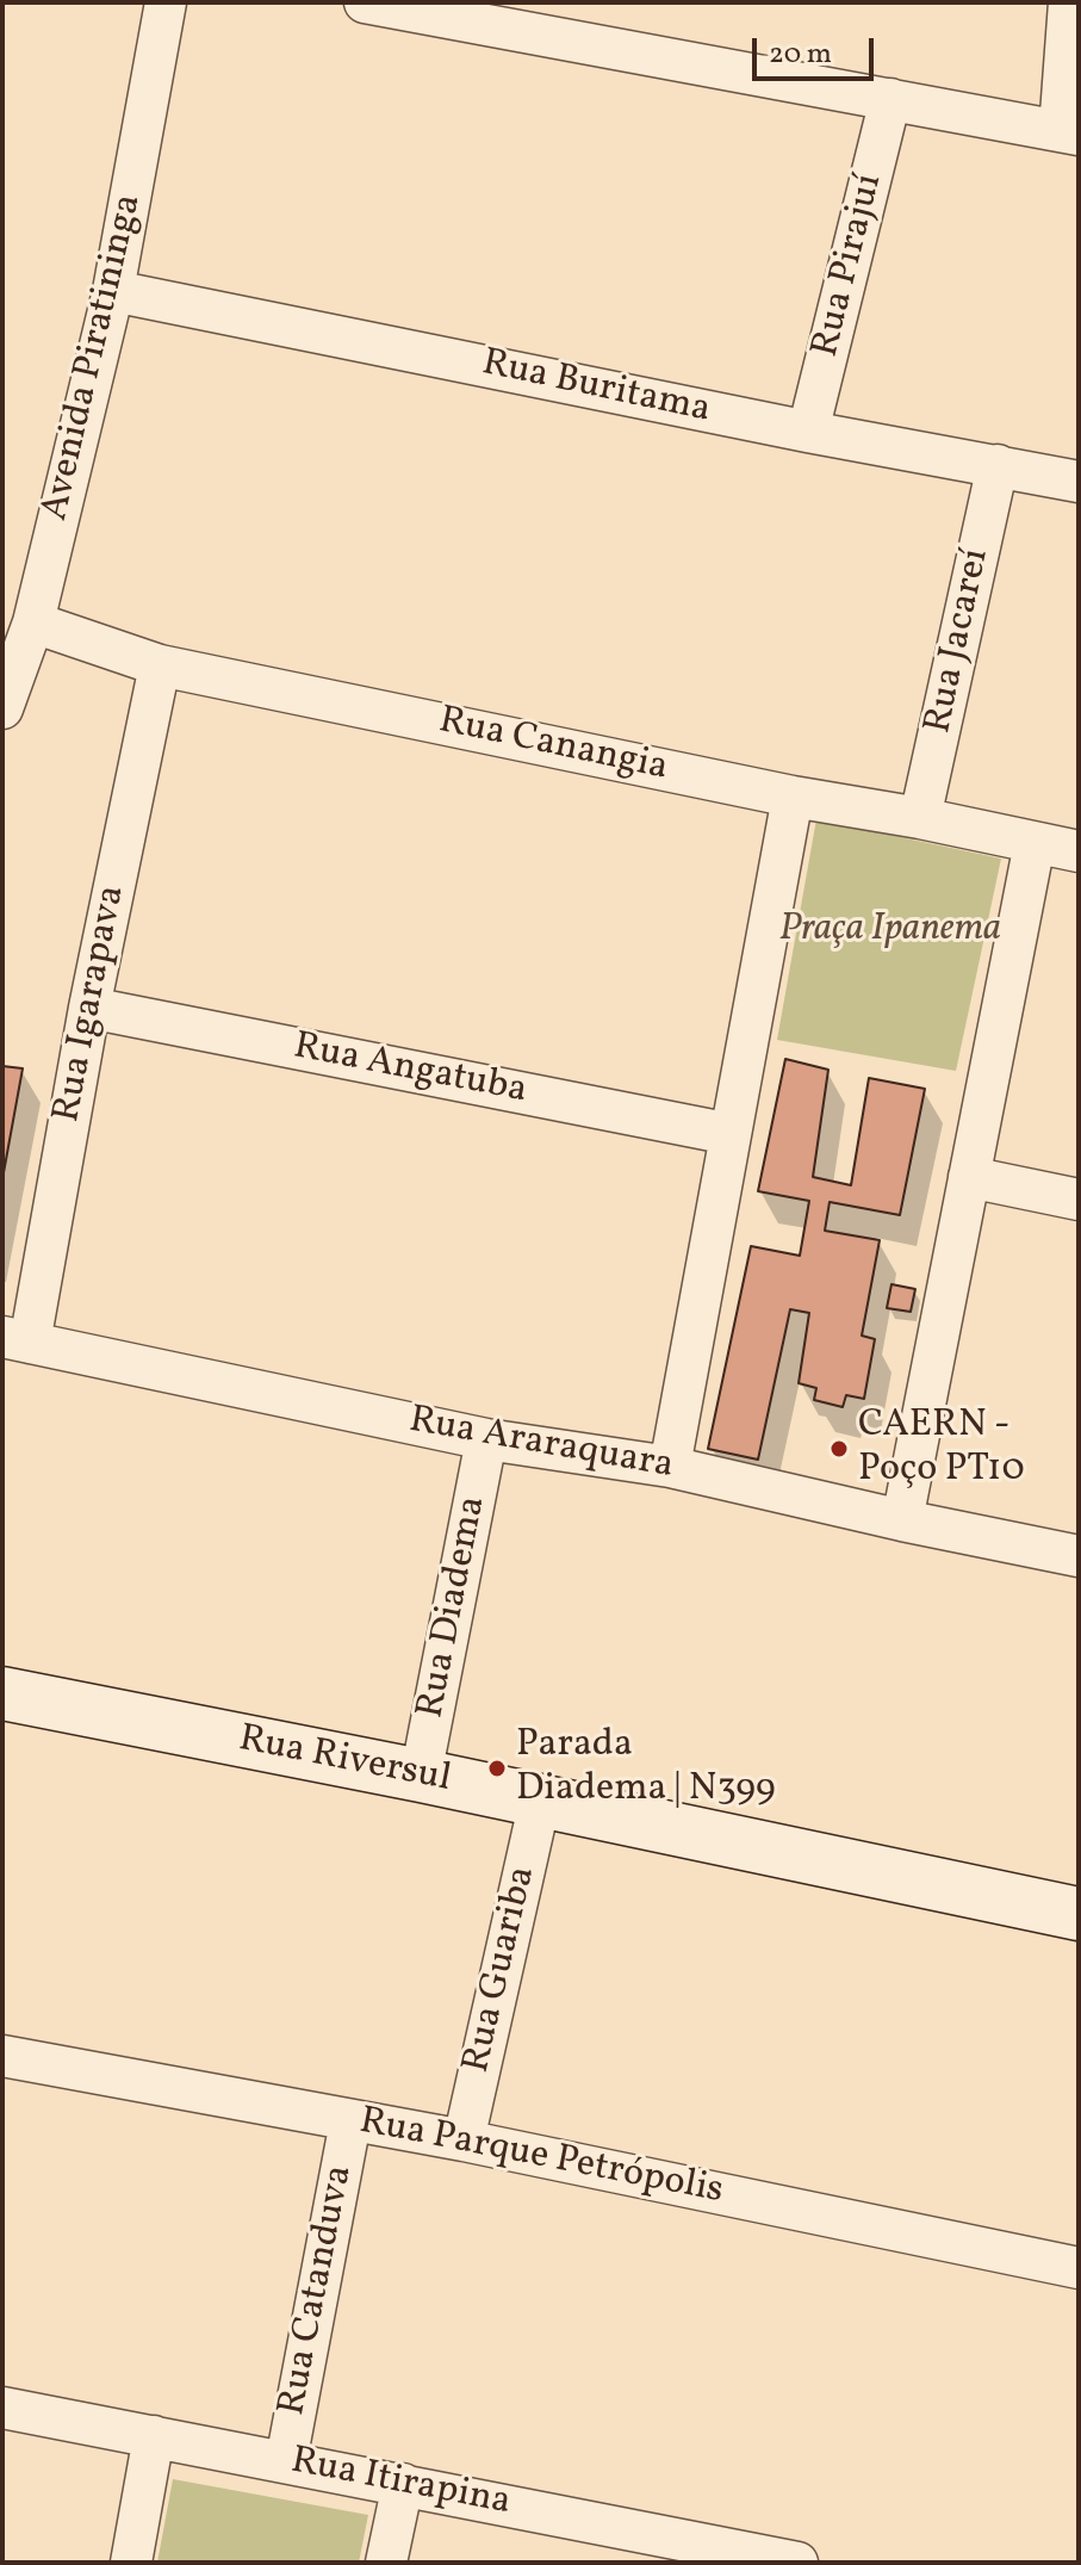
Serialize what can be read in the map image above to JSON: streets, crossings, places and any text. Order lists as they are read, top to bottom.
{
  "streets": {
    "street": [
      "Rua Pirajuí",
      "Avenida Piratininga",
      "Rua Buritama",
      "Rua Jacareí",
      "Rua Canangia",
      "Rua Igarapava",
      "Rua Angatuba",
      "Rua Araraquara",
      "Rua Diadema",
      "Rua Riversul",
      "Rua Guariba",
      "Rua Parque Petrópolis",
      "Rua Catanduva",
      "Rua Itirapina"
    ]
  },
  "crossings": [
    ["Rua Pirajuí", "Rua Buritama"],
    ["Avenida Piratininga", "Rua Buritama"],
    ["Avenida Piratininga", "Rua Canangia"],
    ["Rua Buritama", "Rua Jacareí"],
    ["Rua Jacareí", "Rua Canangia"],
    ["Rua Canangia", "Rua Igarapava"],
    ["Rua Igarapava", "Rua Angatuba"],
    ["Rua Igarapava", "Rua Araraquara"],
    ["Rua Araraquara", "Rua Diadema"],
    ["Rua Diadema", "Rua Riversul"],
    ["Rua Riversul", "Rua Guariba"],
    ["Rua Guariba", "Rua Parque Petrópolis"],
    ["Rua Parque Petrópolis", "Rua Catanduva"],
    ["Rua Catanduva", "Rua Itirapina"]
  ],
  "parks": ["Praça Ipanema"],
  "places": ["CAERN - Poço PT10", "Parada Diadema | N399"],
  "scale_bar": "20 m"
}
